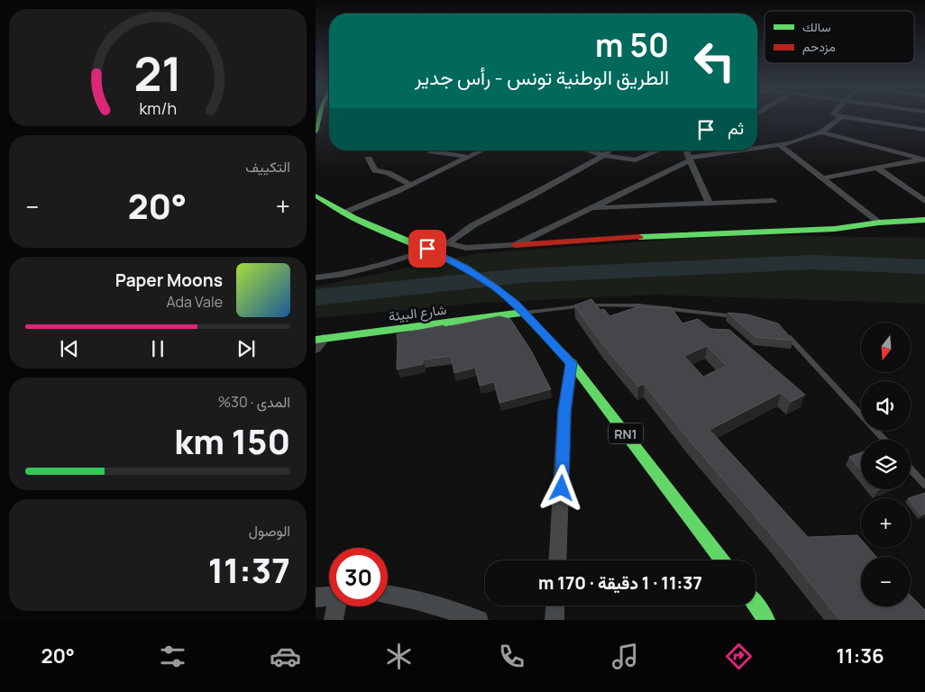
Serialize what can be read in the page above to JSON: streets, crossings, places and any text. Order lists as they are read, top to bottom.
{
  "streets": {
    "main road": ["شارع البيئة", "RN1"]
  },
  "crossings": [
    ["شارع البيئة", "RN1"]
  ],
  "legend": ["سالك", "مزدحم"],
  "north": "bottom",
  "page": {
    "turn": ["50 m", "الطريق الوطنية تونس - رأس جدير"],
    "then": "ثم",
    "tile": [
      "التكييف",
      ["المدى · 30%", "150 km"],
      ["الوصول", "11:37"]
    ],
    "heat": ["−", "20°", "+"],
    "song": ["Paper Moons", "Ada Vale"],
    "map_buttons": ["+", "−"],
    "limit": "30",
    "trip": "11:37 · 1 دقيقة · 170 m",
    "tabs": ["11:36", "20°"],
    "gauge": ["21", "km/h"]
  }
}
